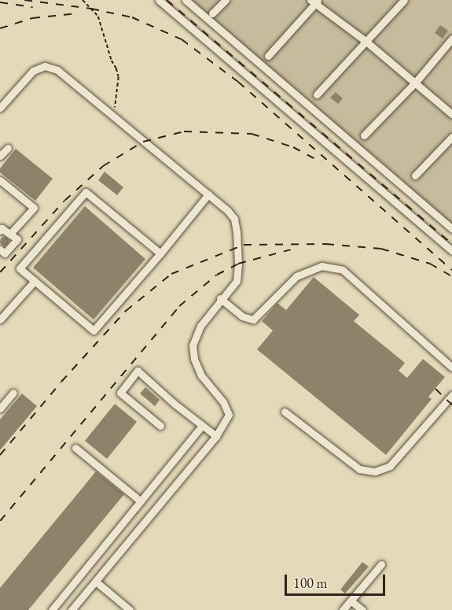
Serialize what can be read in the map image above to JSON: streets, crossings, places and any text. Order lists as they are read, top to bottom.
{
  "scale_bar": "100 m"
}
